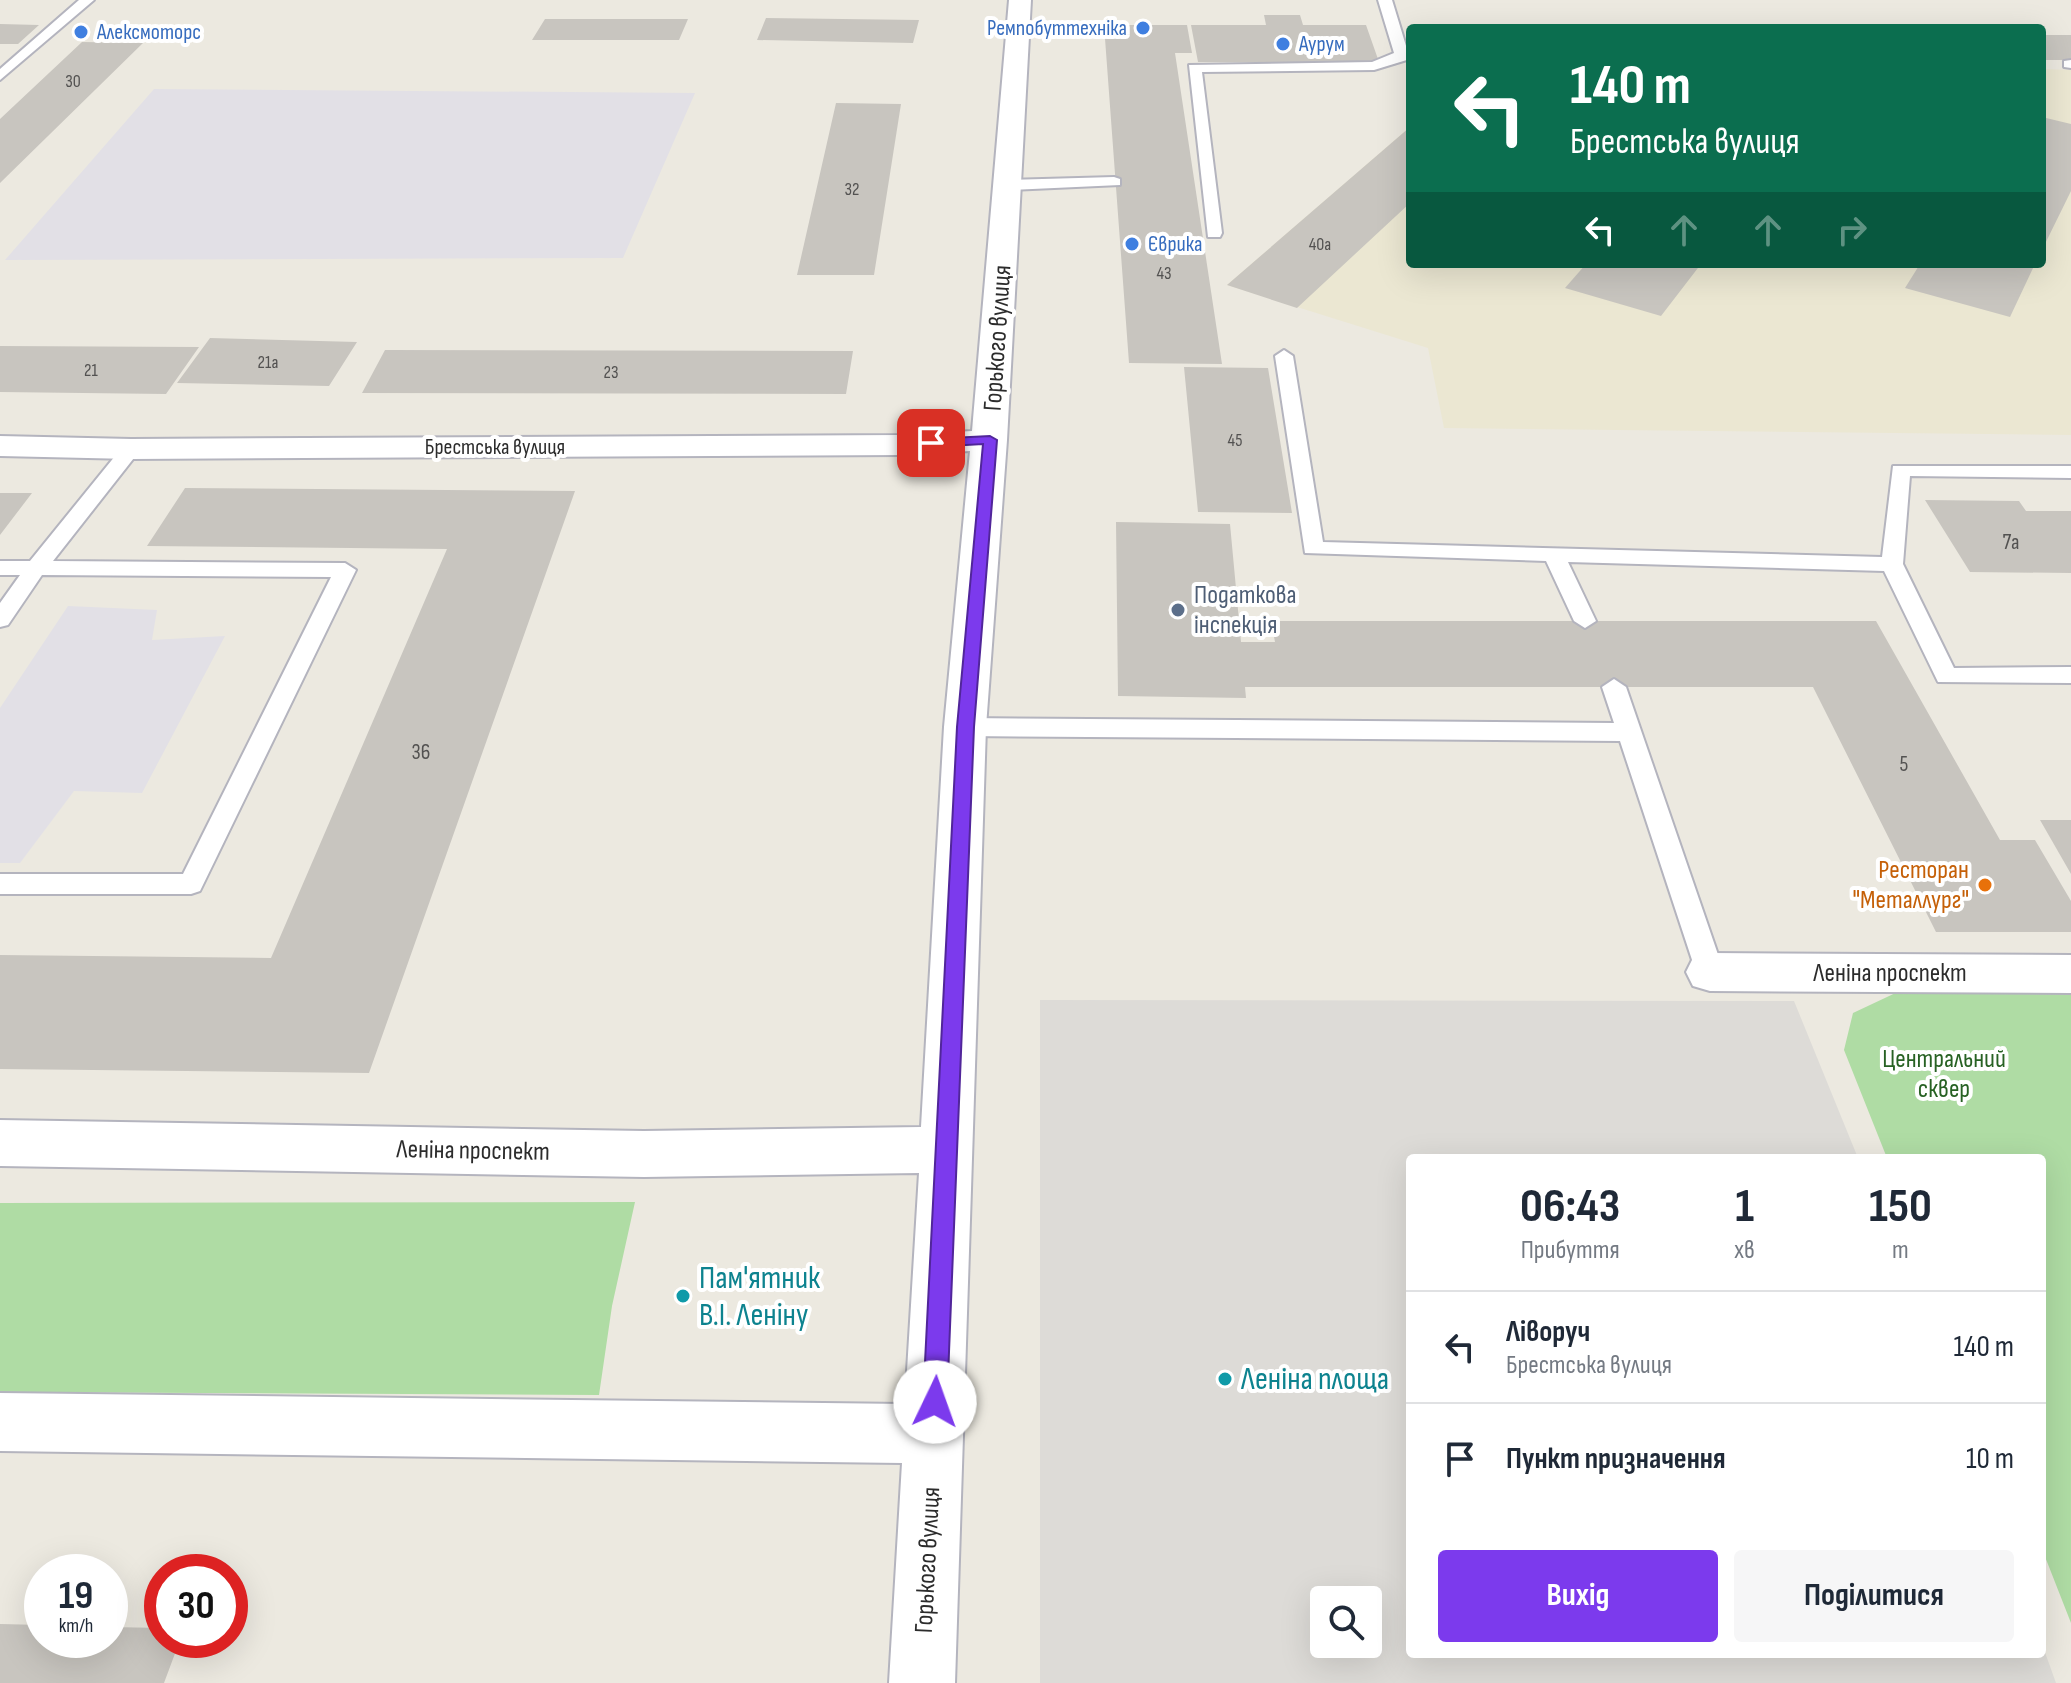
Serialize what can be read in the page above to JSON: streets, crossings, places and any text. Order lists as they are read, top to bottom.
{
  "streets": {
    "street": ["Горького вулиця", "Брестська вулиця", "Леніна проспект"]
  },
  "crossings": [
    ["Горького вулиця", "Брестська вулиця"],
    ["Горького вулиця", "Леніна проспект"]
  ],
  "parks": ["Центральний сквер"],
  "places": [
    "Ремпобуттехніка",
    "Алексмоторс",
    "Аурум",
    "Єврика",
    "Податкова інспекція",
    "Ресторан \"Металлург\"",
    "Пам'ятник В.I. Ленiну",
    "Леніна площа"
  ],
  "house_numbers": [
    "30",
    "32",
    "40а",
    "43",
    "21а",
    "21",
    "23",
    "45",
    "7а",
    "36",
    "5"
  ],
  "page": {
    "turn": ["140 m", "Брестська вулиця"],
    "eta": [
      "06:43",
      "Прибуття",
      "1",
      "хв",
      "150",
      "m"
    ],
    "list": [
      {
        "name": "Ліворуч",
        "note": "Брестська вулиця",
        "value": "140 m"
      },
      {
        "name": "Пункт призначення",
        "value": "10 m"
      }
    ],
    "buttons": ["Вихід", "Поділитися"],
    "speed": "19 km/h",
    "limit": "30"
  }
}
